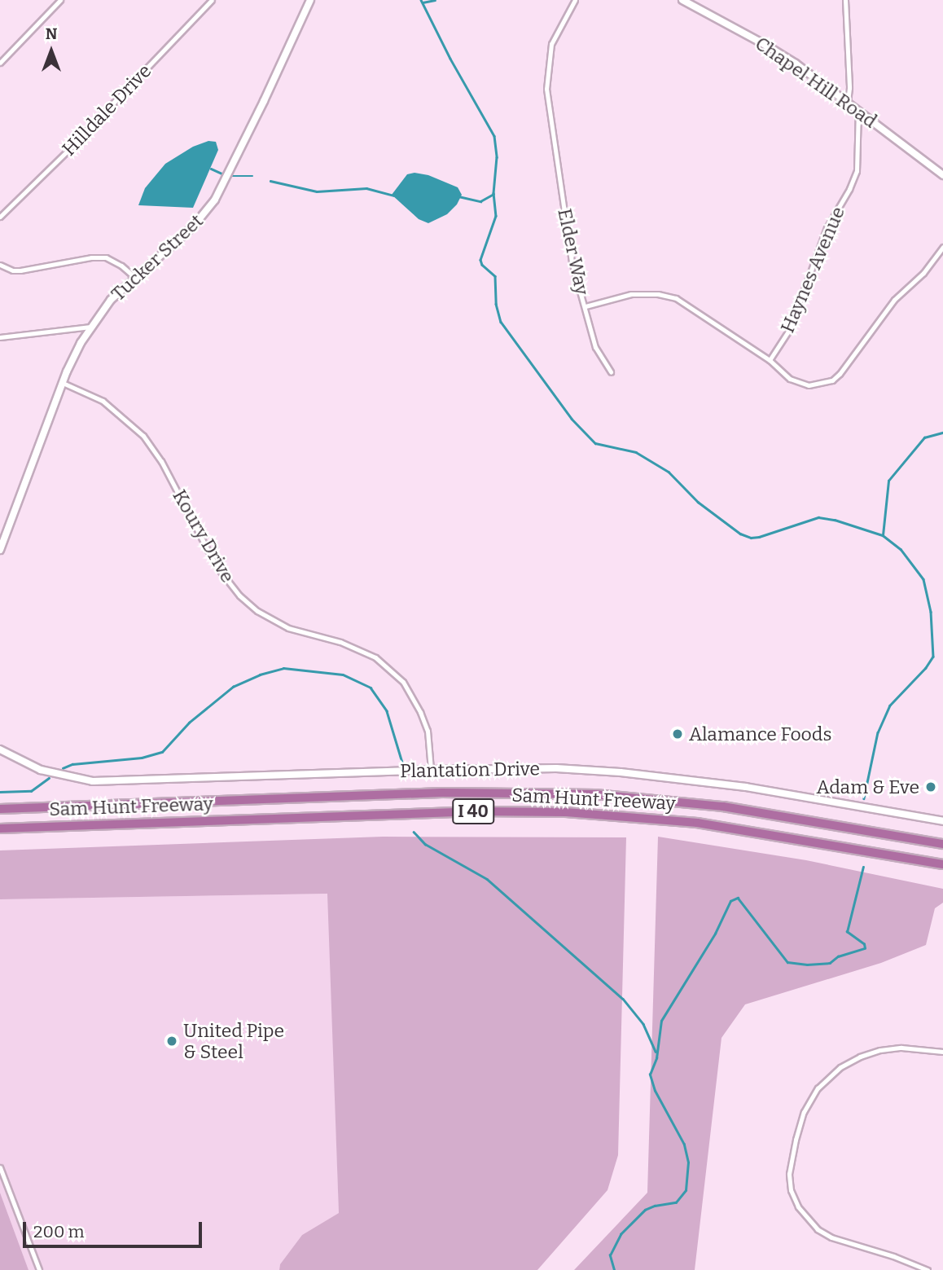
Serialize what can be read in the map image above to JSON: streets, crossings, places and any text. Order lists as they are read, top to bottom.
{
  "streets": {
    "highway": ["Sam Hunt Freeway", "I 40"],
    "street": [
      "Chapel Hill Road",
      "Hilldale Drive",
      "Elder Way",
      "Tucker Street",
      "Haynes Avenue",
      "Koury Drive",
      "Plantation Drive"
    ]
  },
  "crossings": [
    ["Chapel Hill Road", "Haynes Avenue"],
    ["Elder Way", "Haynes Avenue"],
    ["Tucker Street", "Koury Drive"],
    ["Koury Drive", "Plantation Drive"]
  ],
  "places": ["Alamance Foods", "Adam & Eve", "United Pipe & Steel"],
  "scale_bar": "200 m",
  "north": "top"
}
